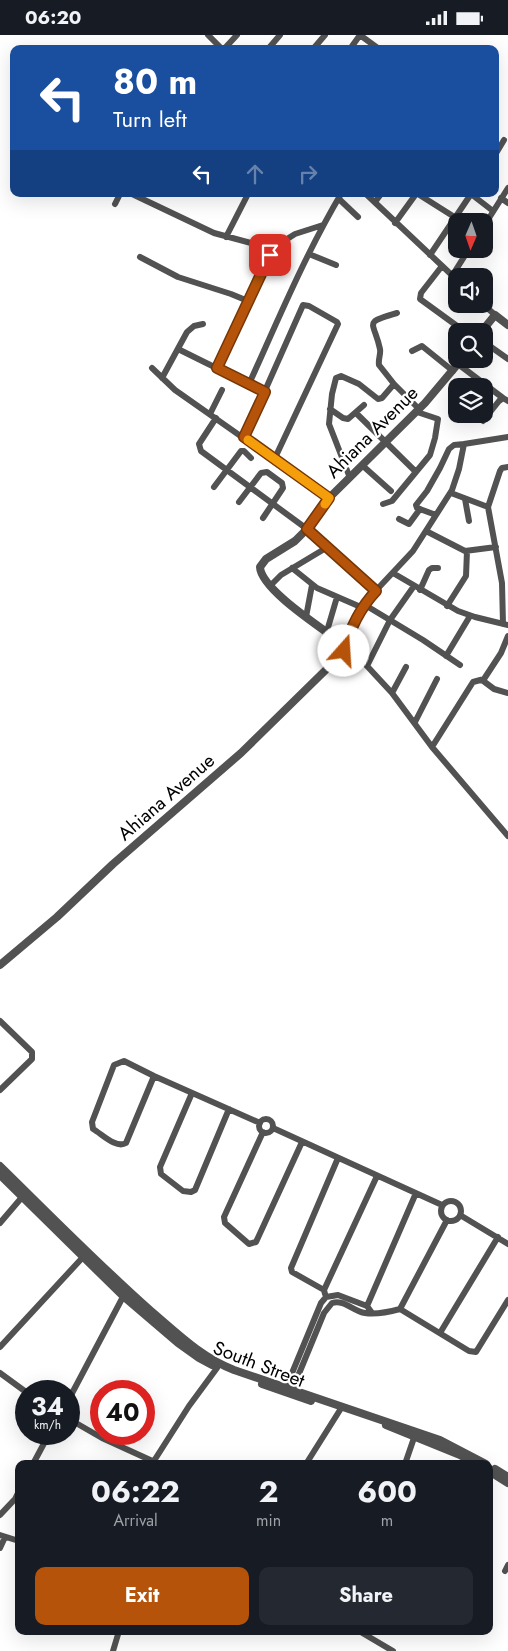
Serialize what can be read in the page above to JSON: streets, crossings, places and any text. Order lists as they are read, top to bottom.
{
  "streets": {
    "street": ["Ahiana Avenue", "South Street"]
  },
  "north": "bottom",
  "page": {
    "status": "06:20",
    "turn": ["80 m", "Turn left"],
    "speed": "34 km/h",
    "limit": "40",
    "eta": [
      "06:22",
      "Arrival",
      "2",
      "min",
      "600",
      "m"
    ],
    "buttons": ["Exit", "Share"]
  }
}
